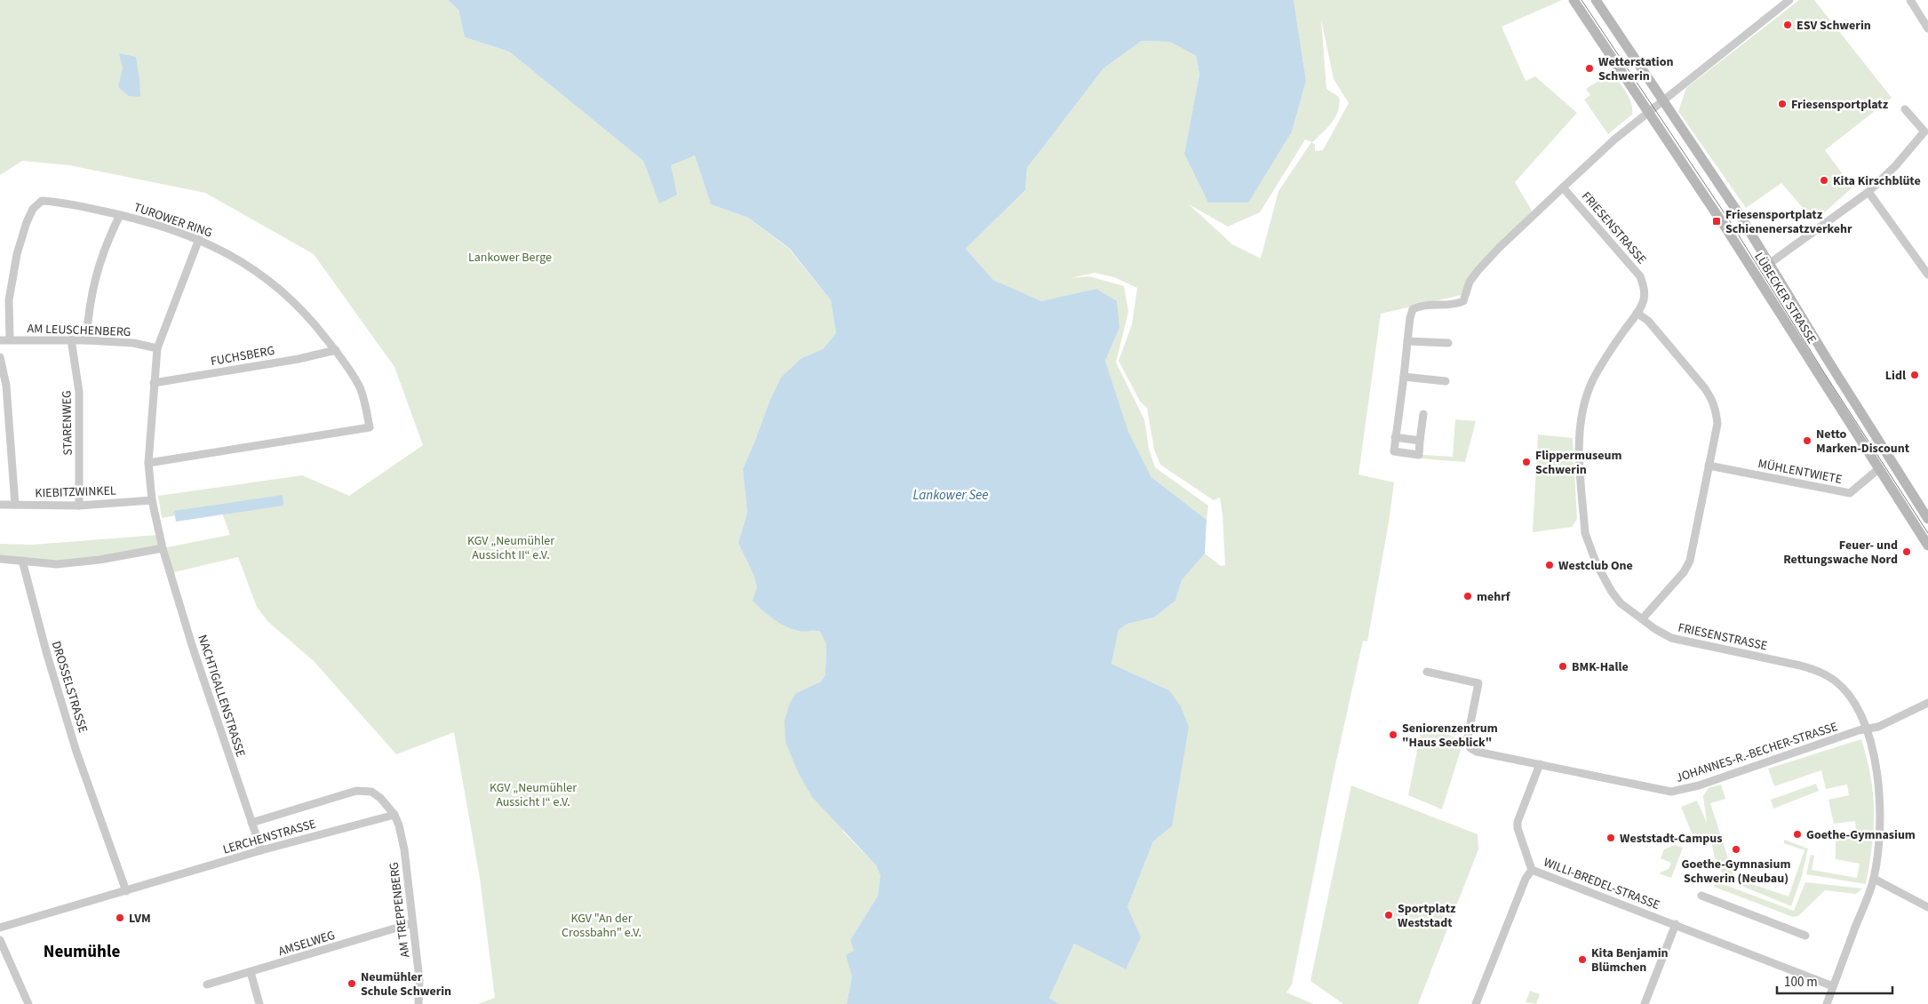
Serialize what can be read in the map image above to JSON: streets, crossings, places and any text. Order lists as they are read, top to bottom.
{
  "streets": {
    "street": [
      "TUROWER RING",
      "FRIESENSTRASSE",
      "LÜBECKER STRASSE",
      "AM LEUSCHENBERG",
      "FUCHSBERG",
      "STARENWEG",
      "MÜHLENTWIETE",
      "KIEBITZWINKEL",
      "DROSSELSTRASSE",
      "NACHTIGALLENSTRASSE",
      "JOHANNES-R.-BECHER-STRASSE",
      "LERCHENSTRASSE",
      "WILLI-BREDEL-STRASSE",
      "AM TREPPENBERG",
      "AMSELWEG"
    ]
  },
  "crossings": [
    ["TUROWER RING", "AM LEUSCHENBERG"],
    ["TUROWER RING", "FUCHSBERG"],
    ["TUROWER RING", "NACHTIGALLENSTRASSE"],
    ["FRIESENSTRASSE", "JOHANNES-R.-BECHER-STRASSE"],
    ["FRIESENSTRASSE", "WILLI-BREDEL-STRASSE"],
    ["LÜBECKER STRASSE", "MÜHLENTWIETE"],
    ["AM LEUSCHENBERG", "STARENWEG"],
    ["AM LEUSCHENBERG", "NACHTIGALLENSTRASSE"],
    ["FUCHSBERG", "NACHTIGALLENSTRASSE"],
    ["STARENWEG", "KIEBITZWINKEL"],
    ["KIEBITZWINKEL", "NACHTIGALLENSTRASSE"],
    ["DROSSELSTRASSE", "LERCHENSTRASSE"],
    ["NACHTIGALLENSTRASSE", "LERCHENSTRASSE"],
    ["LERCHENSTRASSE", "AM TREPPENBERG"],
    ["AM TREPPENBERG", "AMSELWEG"]
  ],
  "districts": ["Neumühle"],
  "water": ["Lankower See"],
  "parks": [
    "Lankower Berge",
    "KGV „Neumühler Aussicht II“ e.V.",
    "KGV „Neumühler Aussicht I“ e.V.",
    "KGV \"An der Crossbahn\" e.V."
  ],
  "places": {
    "other": [
      "ESV Schwerin",
      "Wetterstation Schwerin",
      "Friesensportplatz",
      "Kita Kirschblüte",
      "Lidl",
      "Netto Marken-Discount",
      "Flippermuseum Schwerin",
      "Feuer- und Rettungswache Nord",
      "Westclub One",
      "mehrf",
      "BMK-Halle",
      "Seniorenzentrum \"Haus Seeblick\"",
      "Goethe-Gymnasium",
      "Weststadt-Campus",
      "Goethe-Gymnasium Schwerin (Neubau)",
      "Sportplatz Weststadt",
      "LVM",
      "Kita Benjamin Blümchen",
      "Neumühler Schule Schwerin"
    ],
    "transit": ["Friesensportplatz Schienenersatzverkehr"]
  },
  "scale_bar": "100 m"
}
